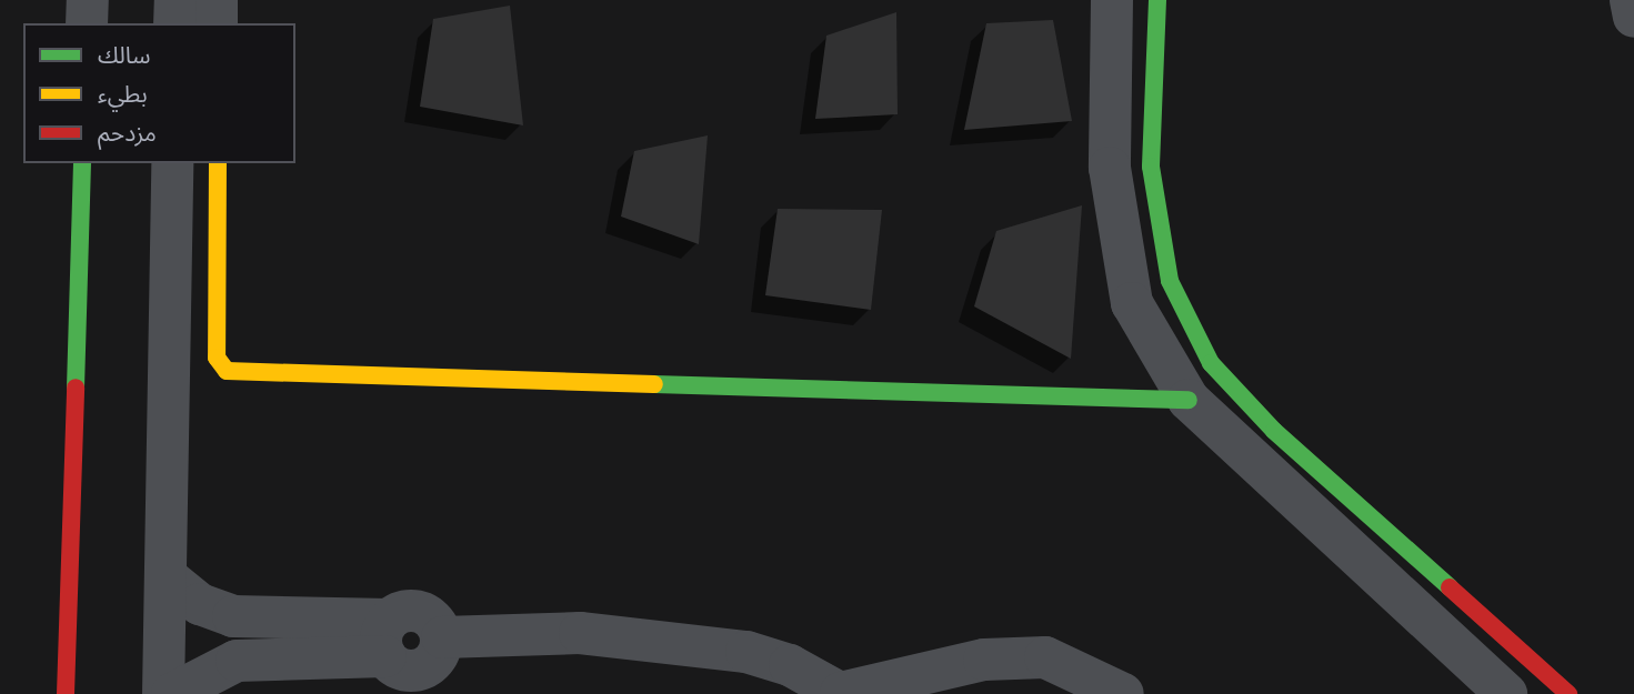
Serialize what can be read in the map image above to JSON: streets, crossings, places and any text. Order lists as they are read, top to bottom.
{
  "legend": ["سالك", "بطيء", "مزدحم"]
}
